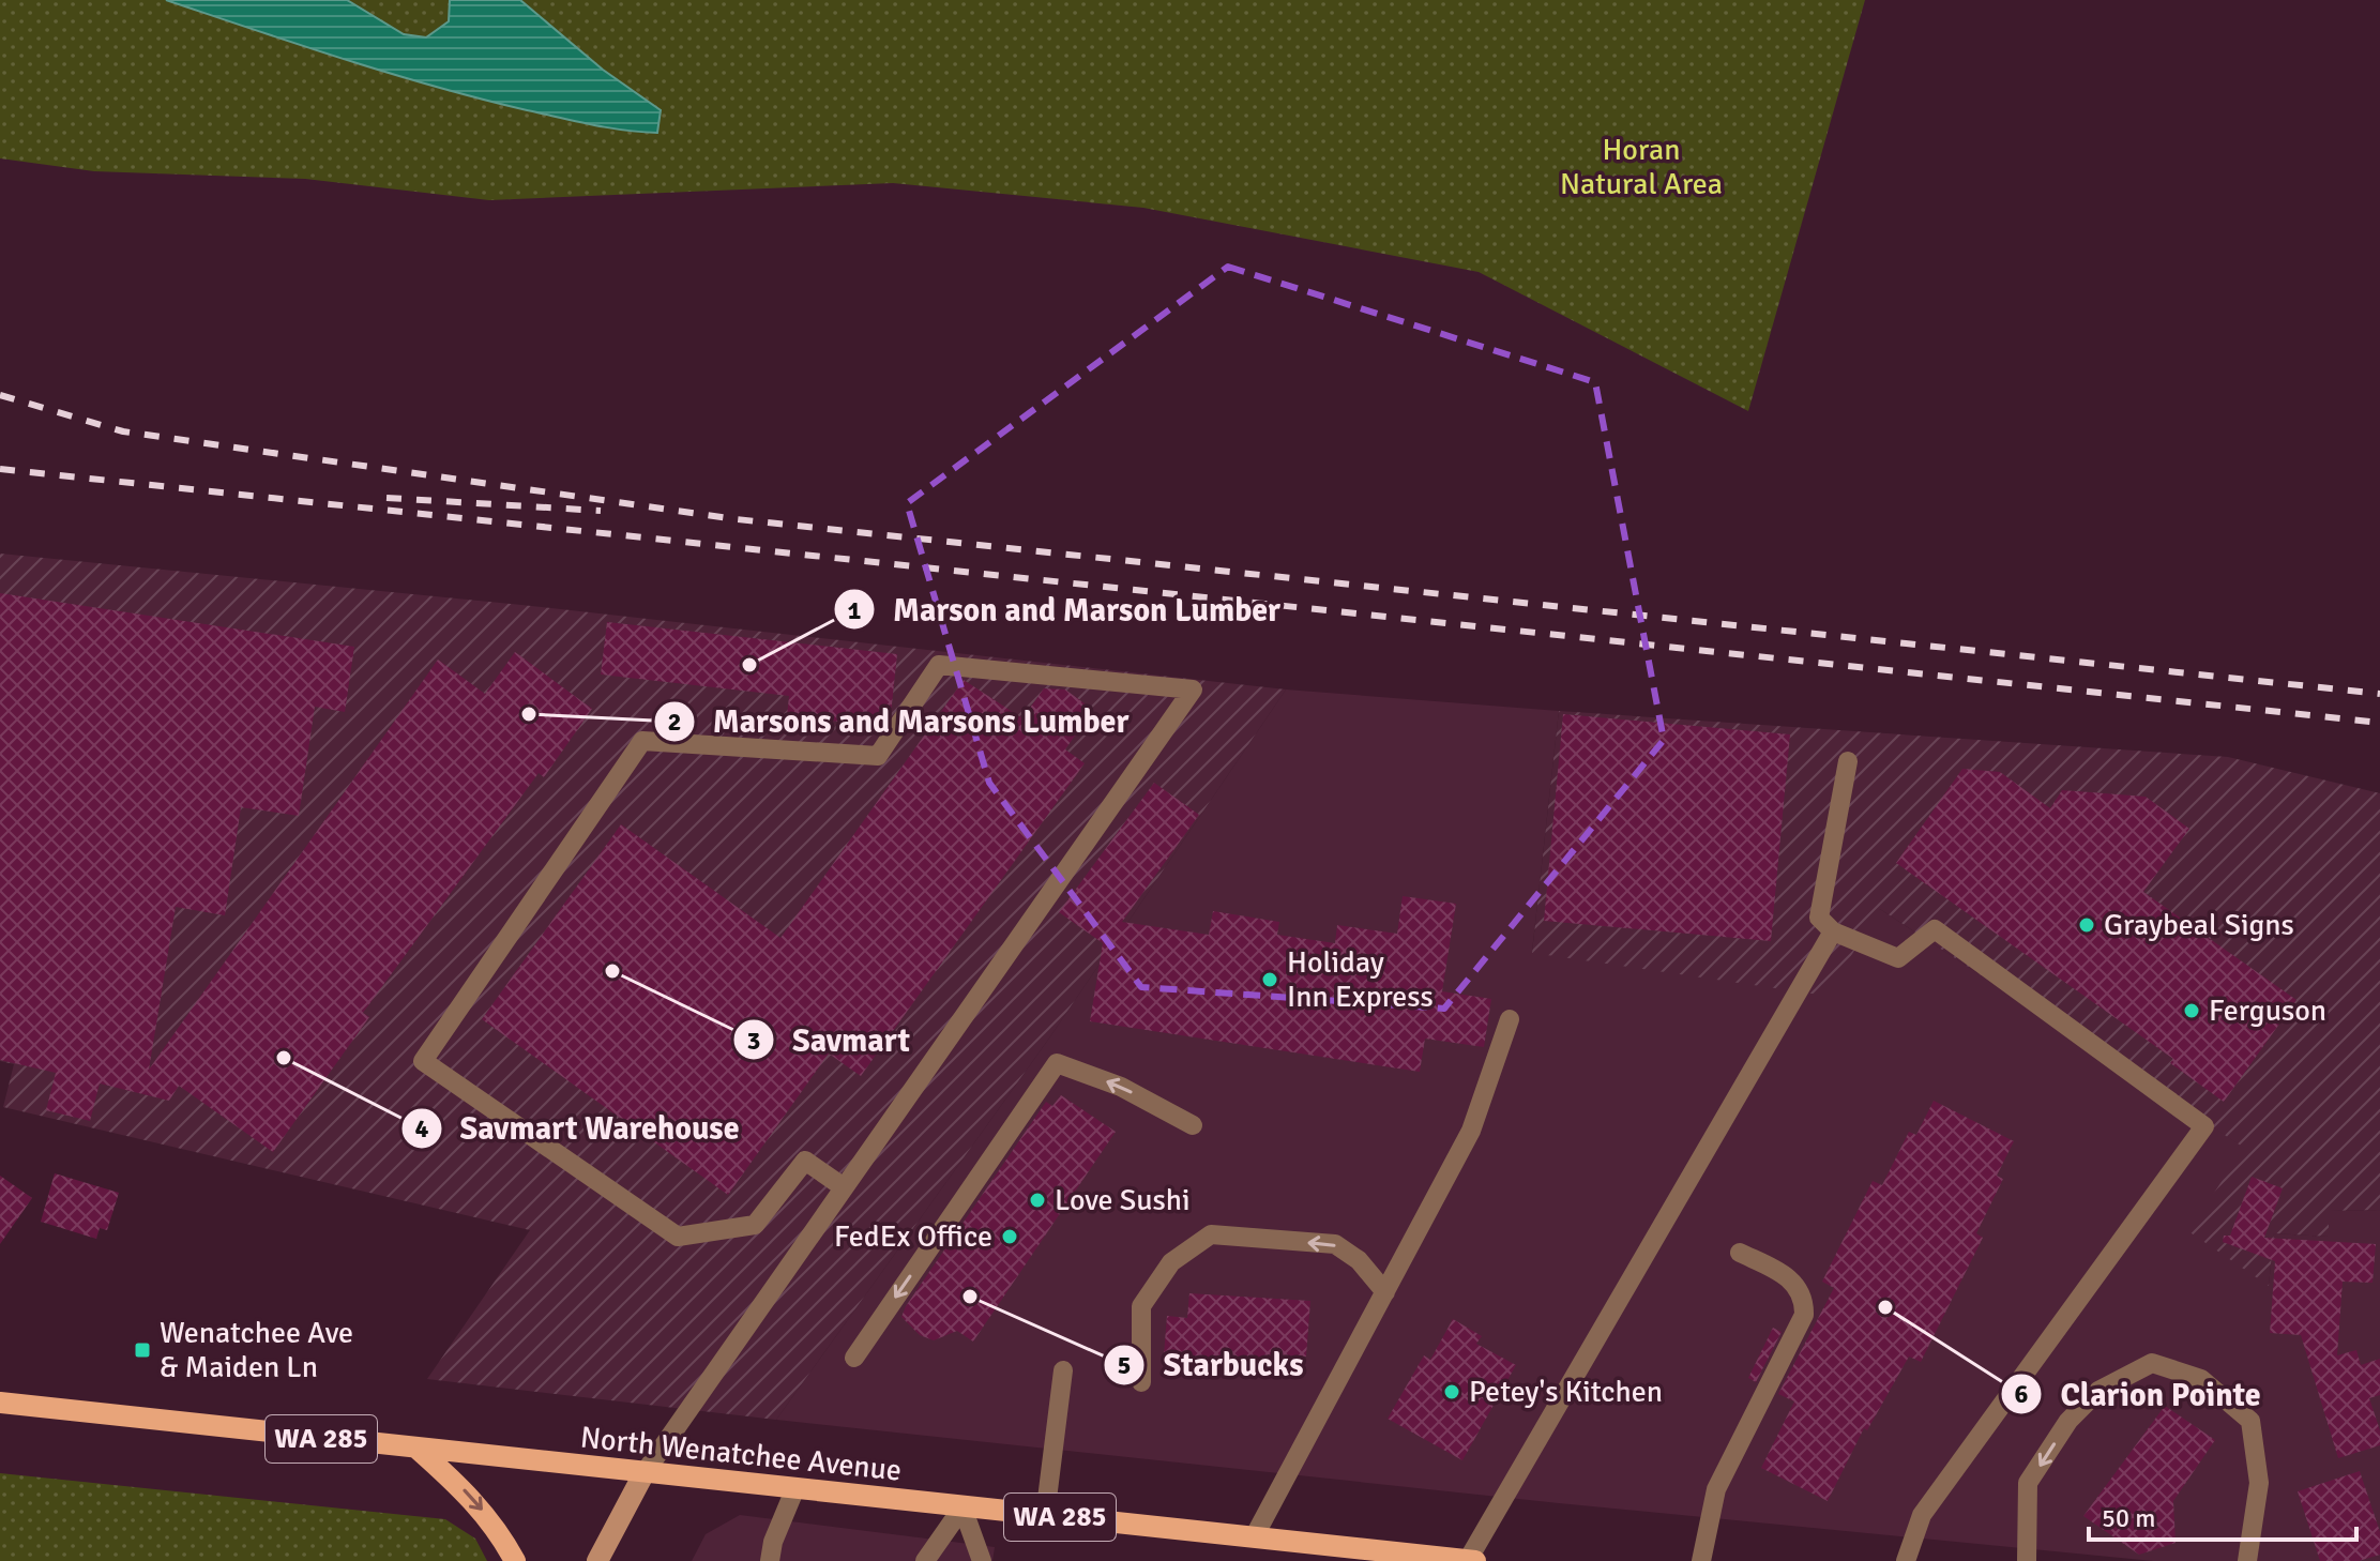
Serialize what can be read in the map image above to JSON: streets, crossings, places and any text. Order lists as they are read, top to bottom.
{
  "streets": {
    "main road": ["WA 285", "North Wenatchee Avenue"]
  },
  "parks": ["Horan Natural Area"],
  "places": {
    "other": [
      "Marson and Marson Lumber",
      "Marsons and Marsons Lumber",
      "Graybeal Signs",
      "Savmart",
      "Holiday Inn Express",
      "Ferguson",
      "Savmart Warehouse",
      "Love Sushi",
      "FedEx Office",
      "Starbucks",
      "Clarion Pointe",
      "Petey's Kitchen"
    ],
    "transit": ["Wenatchee Ave & Maiden Ln"]
  },
  "scale_bar": "50 m"
}
